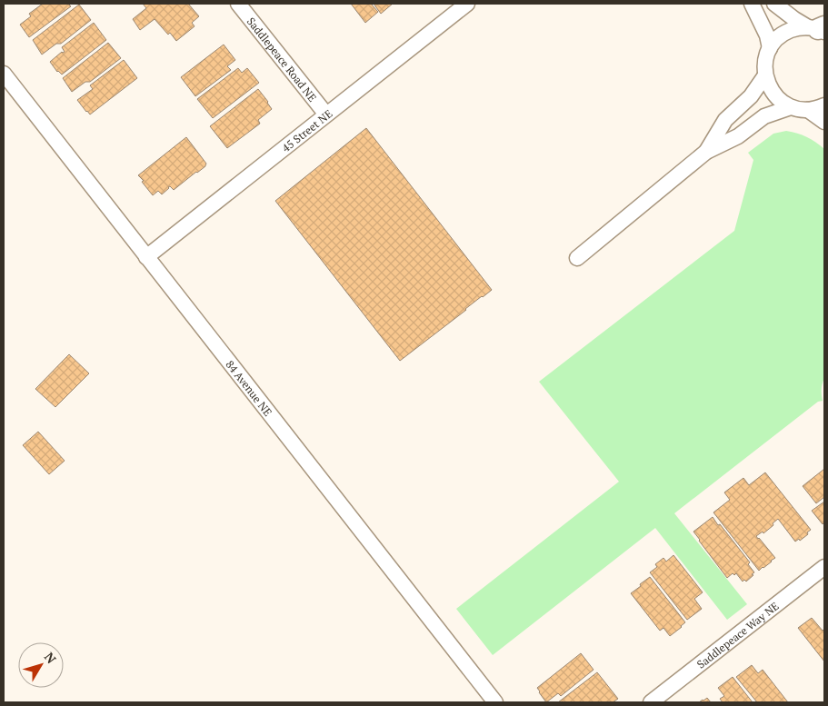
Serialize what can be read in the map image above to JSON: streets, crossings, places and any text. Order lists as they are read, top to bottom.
{
  "streets": {
    "street": [
      "Saddlepeace Road NE",
      "45 Street NE",
      "84 Avenue NE",
      "Saddlepeace Way NE"
    ]
  },
  "crossings": [
    ["Saddlepeace Road NE", "45 Street NE"],
    ["45 Street NE", "84 Avenue NE"]
  ],
  "north": "top right"
}
